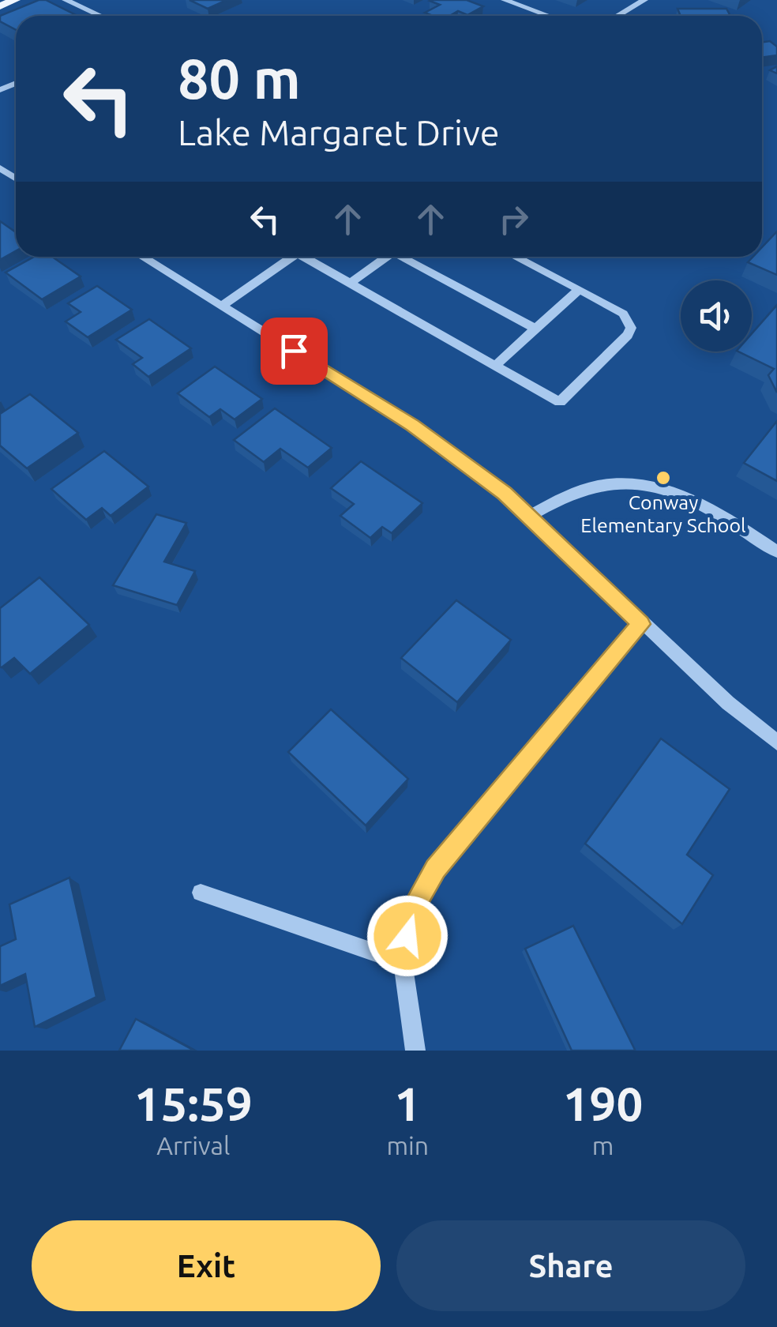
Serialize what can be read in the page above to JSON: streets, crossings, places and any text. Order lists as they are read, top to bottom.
{
  "places": ["Conway Elementary School"],
  "page": {
    "turn": ["80 m", "Lake Margaret Drive"],
    "eta": [
      "15:59",
      "Arrival",
      "1",
      "min",
      "190",
      "m"
    ],
    "buttons": ["Exit", "Share"]
  }
}
